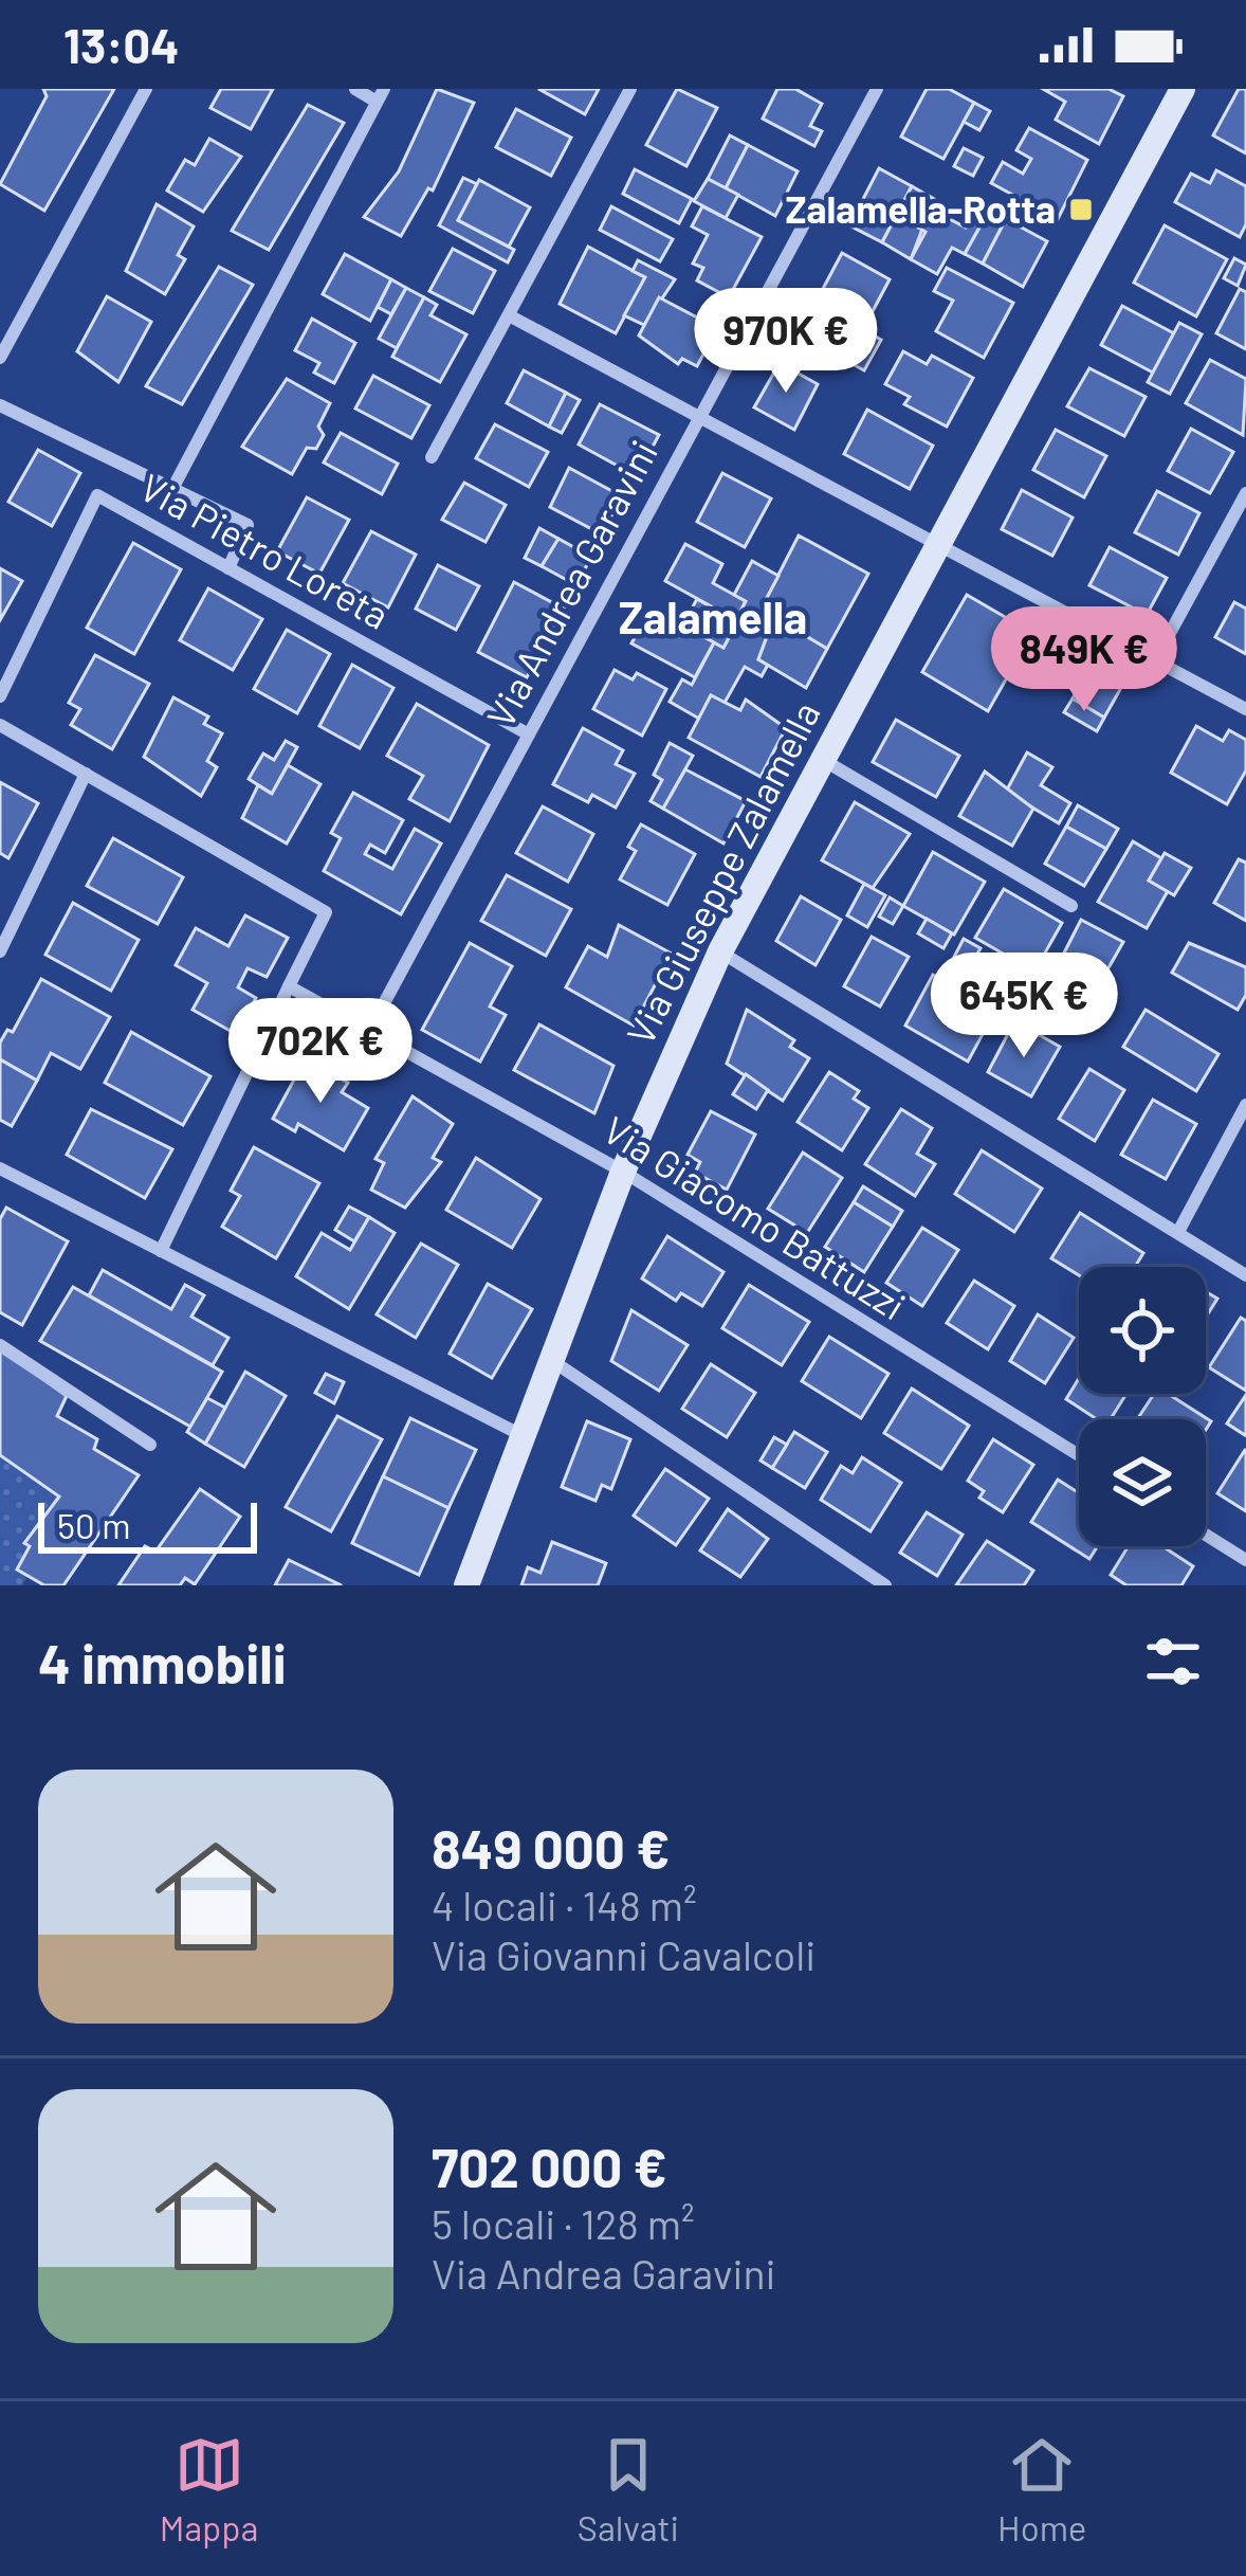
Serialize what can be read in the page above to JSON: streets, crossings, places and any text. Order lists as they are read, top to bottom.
{
  "streets": {
    "street": [
      "Via Pietro Loreta",
      "Via Andrea Garavini",
      "Via Giuseppe Zalamella",
      "Via Giacomo Battuzzi"
    ]
  },
  "crossings": [
    ["Via Pietro Loreta", "Via Andrea Garavini"],
    ["Via Andrea Garavini", "Via Giacomo Battuzzi"],
    ["Via Giuseppe Zalamella", "Via Giacomo Battuzzi"]
  ],
  "districts": ["Zalamella"],
  "places": {
    "transit": ["Zalamella-Rotta"]
  },
  "scale_bar": "50 m",
  "page": {
    "status": "13:04",
    "price": [
      "970K €",
      "849K €",
      "645K €",
      "702K €"
    ],
    "scale": "50 m",
    "heading": "4 immobili",
    "list": [
      {
        "name": "849 000 €",
        "note": "4 locali · 148 m² · Via Giovanni Cavalcoli"
      },
      {
        "name": "702 000 €",
        "note": "5 locali · 128 m² · Via Andrea Garavini"
      }
    ],
    "tabs": ["Mappa", "Salvati", "Home"]
  }
}
